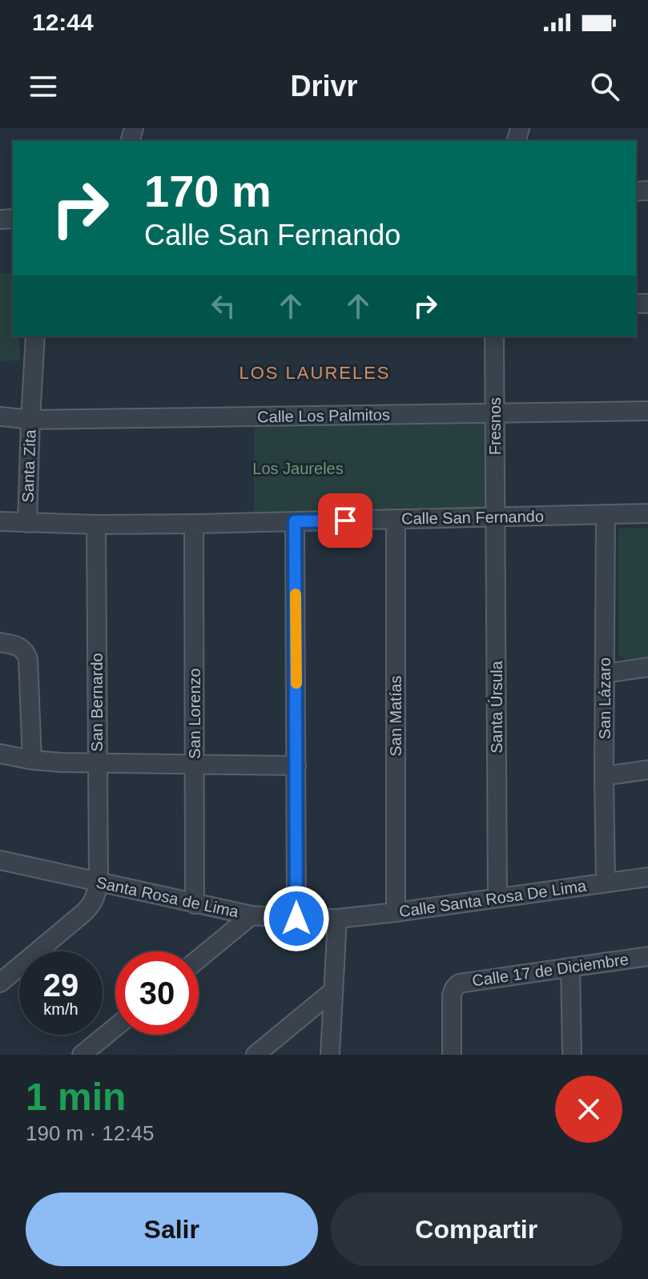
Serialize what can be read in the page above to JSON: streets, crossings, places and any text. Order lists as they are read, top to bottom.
{
  "streets": {
    "street": [
      "Calle Los Palmitos",
      "Fresnos",
      "Santa Zita",
      "Calle San Fernando",
      "San Lázaro",
      "San Bernardo",
      "Santa Úrsula",
      "San Lorenzo",
      "San Matías",
      "Santa Rosa de Lima",
      "Calle Santa Rosa De Lima",
      "Calle 17 de Diciembre"
    ]
  },
  "crossings": [
    ["Calle Los Palmitos", "Fresnos"],
    ["Calle Los Palmitos", "Santa Zita"],
    ["Fresnos", "Calle San Fernando"],
    ["Fresnos", "Santa Úrsula"],
    ["Santa Zita", "Calle San Fernando"],
    ["Calle San Fernando", "San Lázaro"],
    ["Calle San Fernando", "San Bernardo"],
    ["Calle San Fernando", "Santa Úrsula"],
    ["Calle San Fernando", "San Lorenzo"],
    ["Calle San Fernando", "San Matías"],
    ["San Lázaro", "Calle Santa Rosa De Lima"],
    ["San Bernardo", "Santa Rosa de Lima"],
    ["Santa Úrsula", "Calle Santa Rosa De Lima"],
    ["San Lorenzo", "Santa Rosa de Lima"],
    ["San Matías", "Calle Santa Rosa De Lima"],
    ["Santa Rosa de Lima", "Calle Santa Rosa De Lima"]
  ],
  "districts": ["LOS LAURELES"],
  "parks": ["Los Jaureles"],
  "page": {
    "status": "12:44",
    "header": "Drivr",
    "turn": ["170 m", "Calle San Fernando"],
    "speed": "29 km/h",
    "limit": "30",
    "heading": ["1 min", "190 m · 12:45"],
    "buttons": ["Salir", "Compartir"]
  }
}
